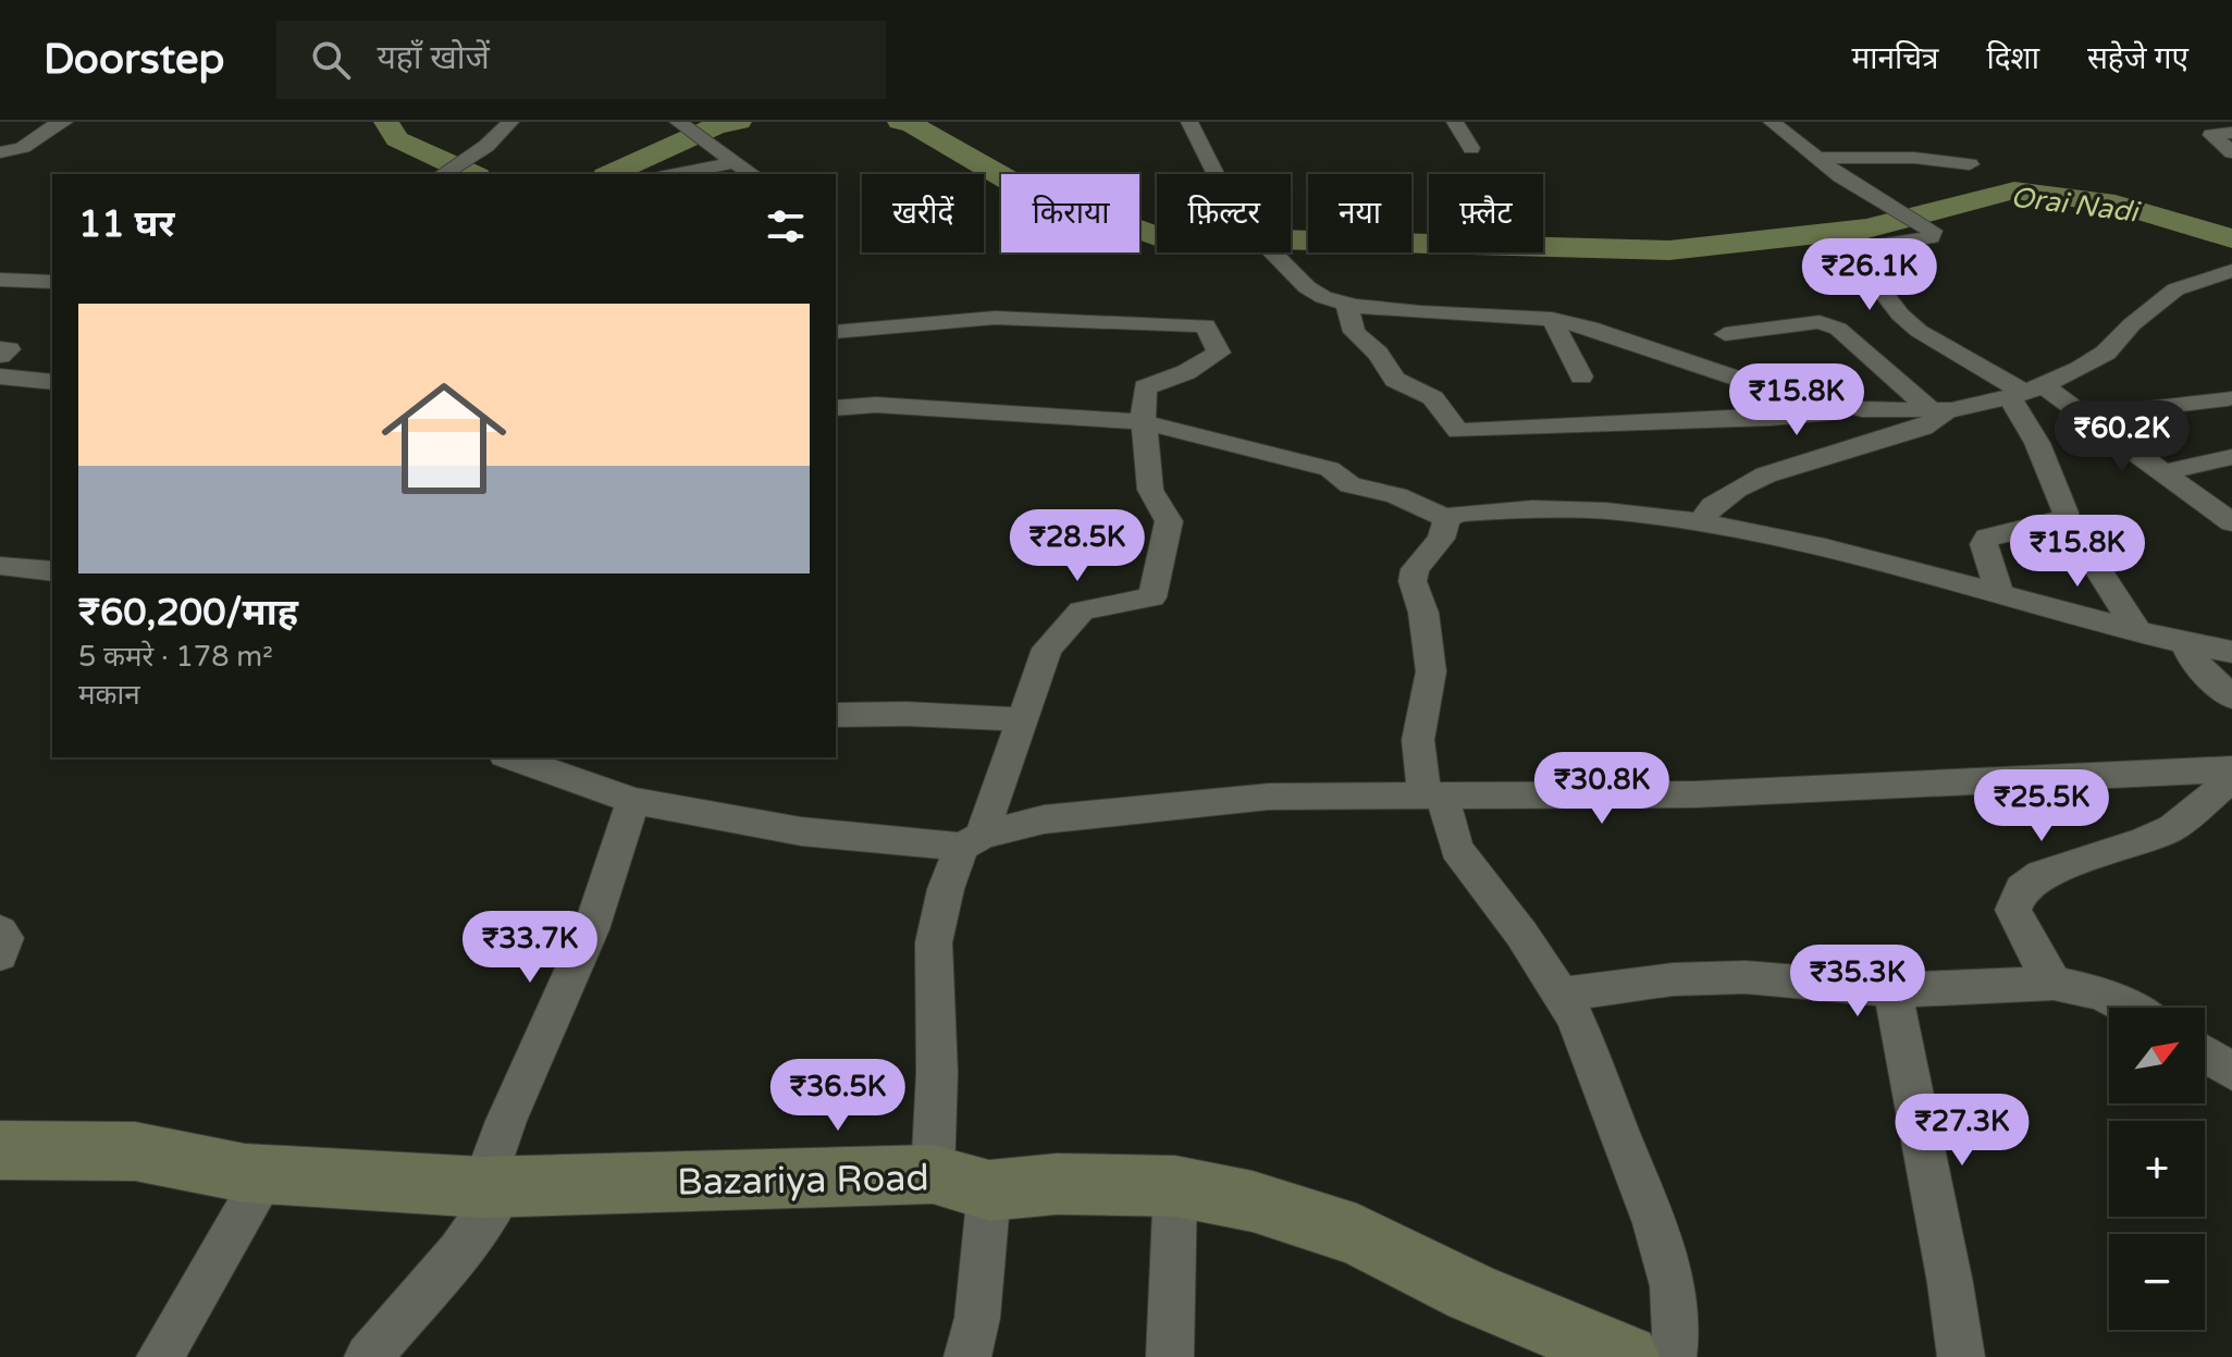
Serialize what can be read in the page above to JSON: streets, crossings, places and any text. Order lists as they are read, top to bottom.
{
  "streets": {
    "street": ["Bazariya Road"]
  },
  "water": ["Orai Nadi"],
  "north": "top right",
  "page": {
    "header": "Doorstep",
    "search": "यहाँ खोजें",
    "nav": ["मानचित्र", "दिशा", "सहेजे गए"],
    "chip": [
      "खरीदें",
      "किराया",
      "फ़िल्टर",
      "नया",
      "फ़्लैट"
    ],
    "heading": "11 घर",
    "price": [
      "₹26.1K",
      "₹15.8K",
      "₹60.2K",
      "₹28.5K",
      "₹15.8K",
      "₹30.8K",
      "₹25.5K",
      "₹33.7K",
      "₹35.3K",
      "₹36.5K",
      "₹27.3K"
    ],
    "list": [
      {
        "name": "₹60,200/माह",
        "note": "5 कमरे · 178 m² · मकान"
      }
    ],
    "map_buttons": ["+", "−"]
  }
}
